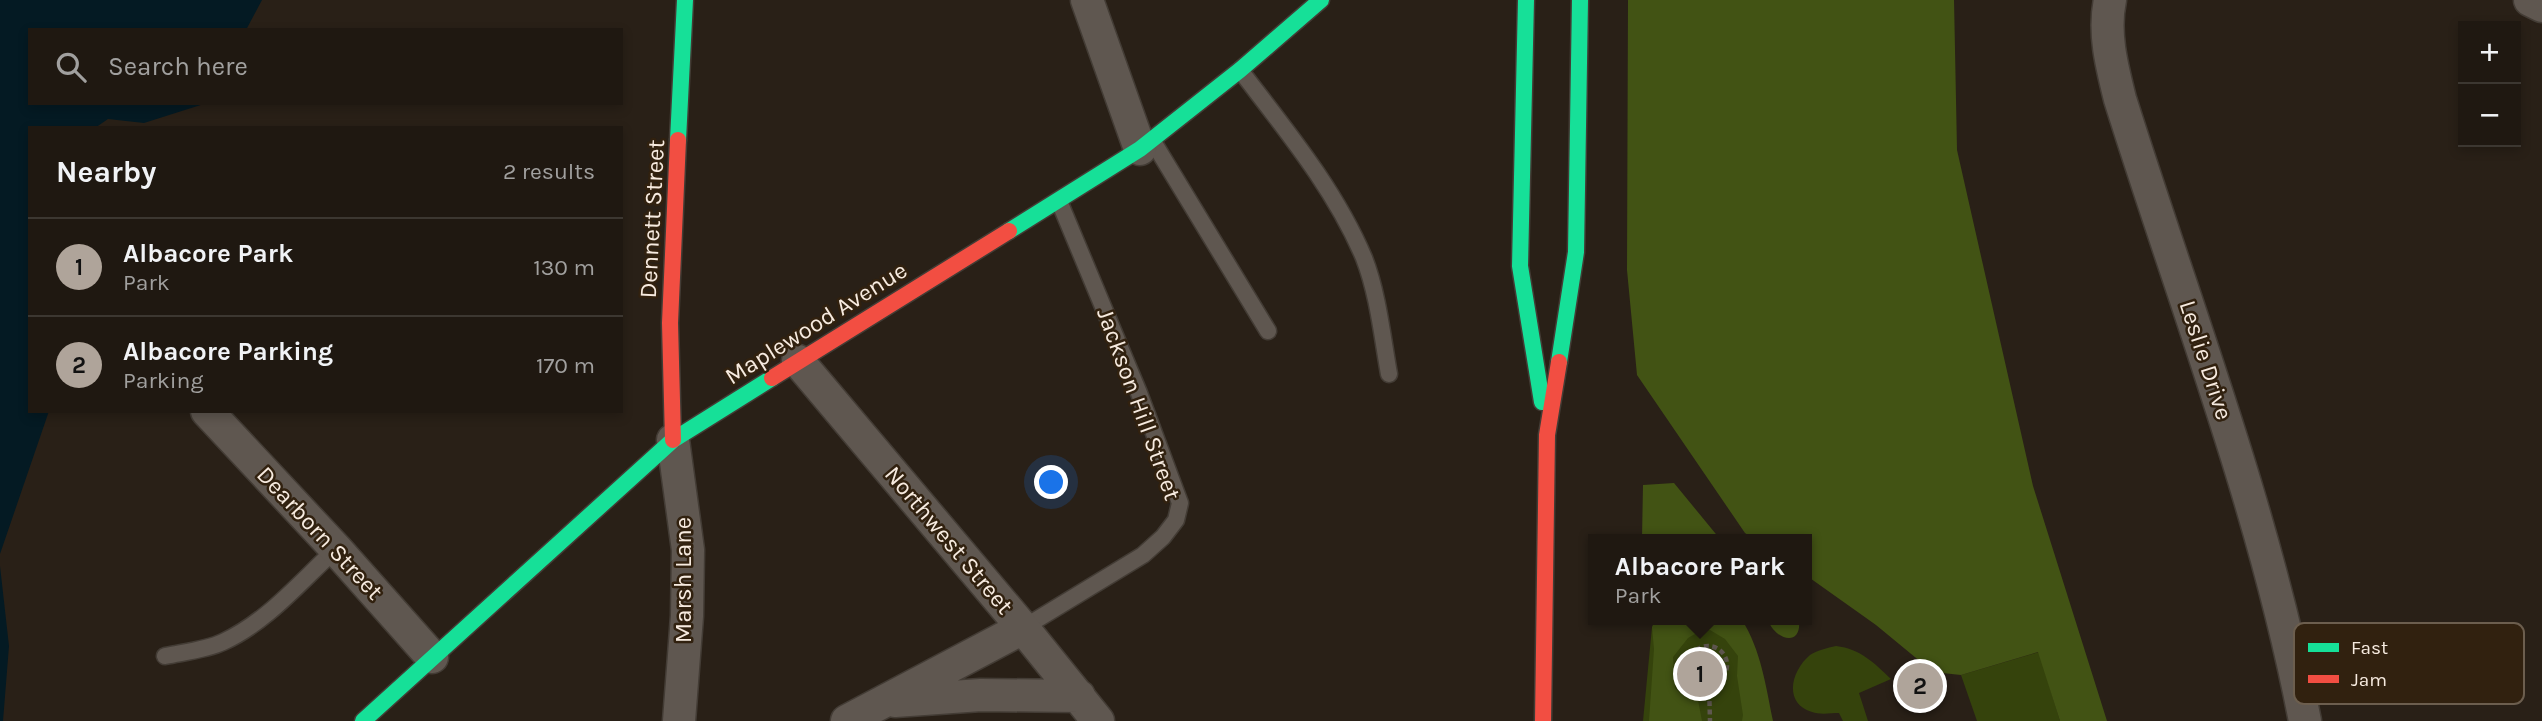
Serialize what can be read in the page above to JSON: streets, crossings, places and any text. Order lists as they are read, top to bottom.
{
  "streets": {
    "street": [
      "Dennett Street",
      "Maplewood Avenue",
      "Leslie Drive",
      "Jackson Hill Street",
      "Dearborn Street",
      "Northwest Street",
      "Marsh Lane"
    ]
  },
  "crossings": [
    ["Dennett Street", "Maplewood Avenue"],
    ["Dennett Street", "Marsh Lane"],
    ["Maplewood Avenue", "Jackson Hill Street"],
    ["Maplewood Avenue", "Dearborn Street"],
    ["Maplewood Avenue", "Northwest Street"],
    ["Maplewood Avenue", "Marsh Lane"],
    ["Jackson Hill Street", "Northwest Street"]
  ],
  "legend": ["Fast", "Jam"],
  "page": {
    "map_buttons": ["+", "−"],
    "search": "Search here",
    "heading": ["Nearby", "2 results"],
    "list": [
      {
        "mark": "1",
        "name": "Albacore Park",
        "note": "Park",
        "value": "130 m"
      },
      {
        "mark": "2",
        "name": "Albacore Parking",
        "note": "Parking",
        "value": "170 m"
      }
    ],
    "popup": ["Albacore Park", "Park"],
    "pins": ["1", "2"]
  }
}
